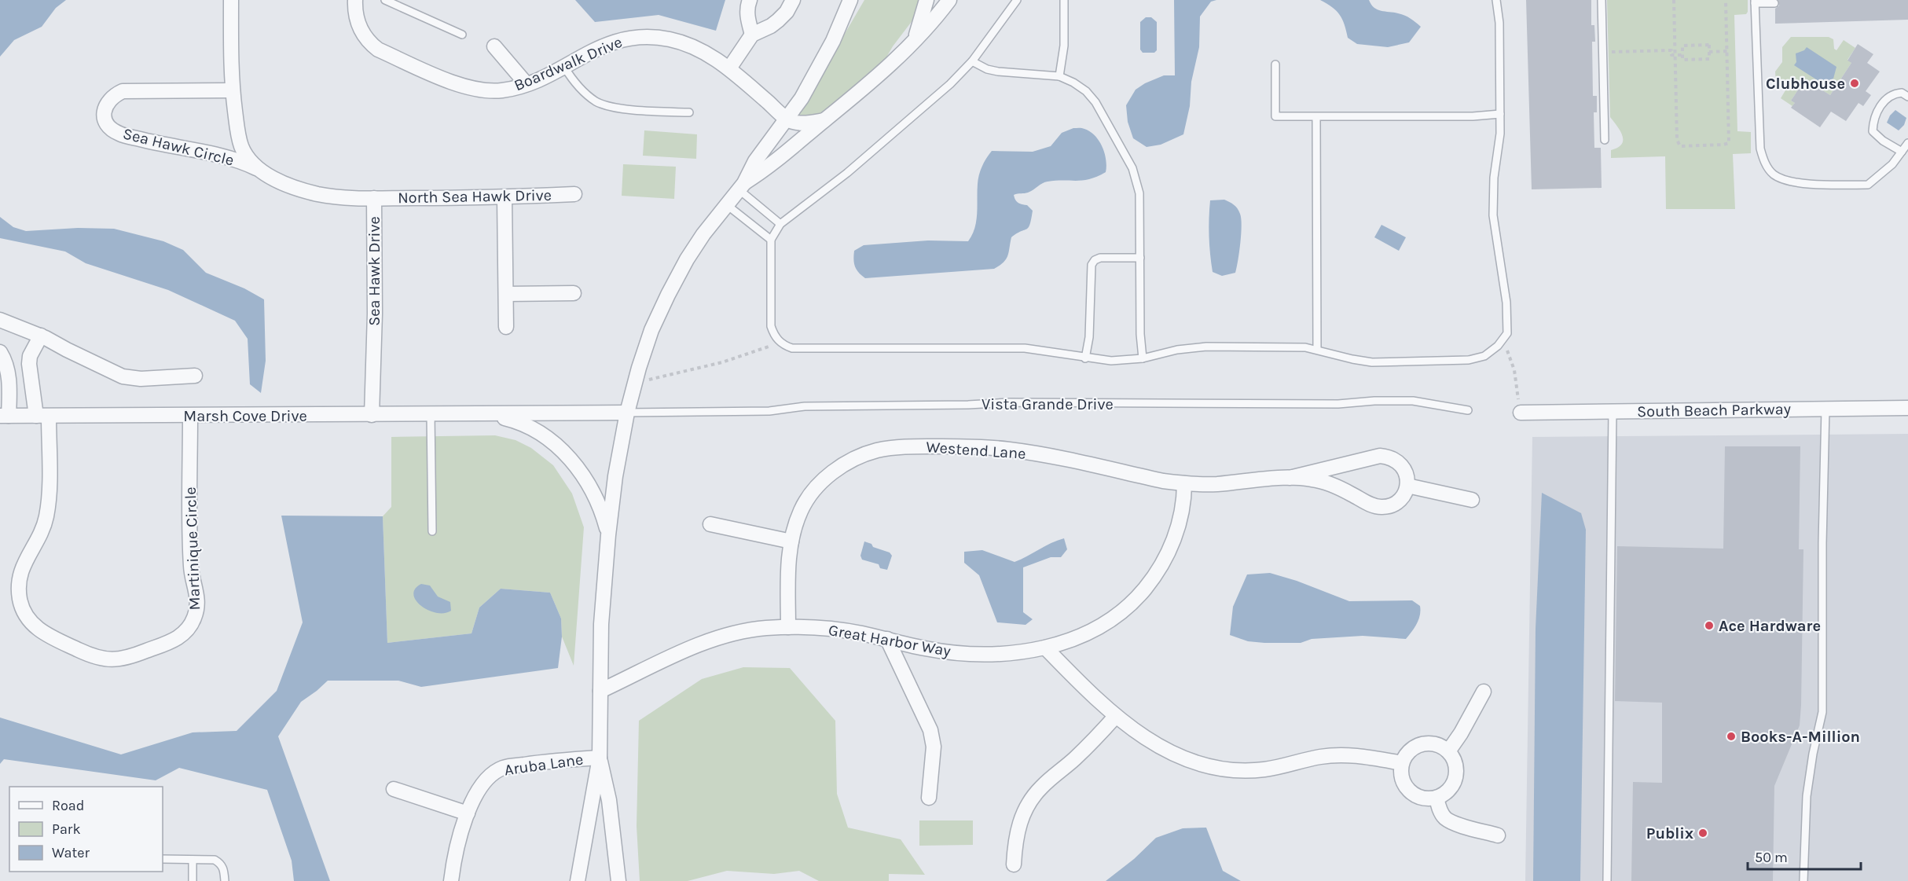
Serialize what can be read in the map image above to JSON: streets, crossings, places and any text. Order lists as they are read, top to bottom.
{
  "streets": {
    "street": [
      "Boardwalk Drive",
      "Sea Hawk Circle",
      "North Sea Hawk Drive",
      "Sea Hawk Drive",
      "South Beach Parkway",
      "Marsh Cove Drive",
      "Westend Lane",
      "Martinique Circle",
      "Great Harbor Way",
      "Aruba Lane"
    ],
    "lane": ["Vista Grande Drive"]
  },
  "crossings": [
    ["Sea Hawk Circle", "Sea Hawk Drive"],
    ["North Sea Hawk Drive", "Sea Hawk Drive"],
    ["Sea Hawk Drive", "Marsh Cove Drive"],
    ["Vista Grande Drive", "Marsh Cove Drive"],
    ["Marsh Cove Drive", "Martinique Circle"],
    ["Westend Lane", "Great Harbor Way"]
  ],
  "places": [
    "Clubhouse",
    "Ace Hardware",
    "Books-A-Million",
    "Publix"
  ],
  "legend": ["Road", "Park", "Water"],
  "scale_bar": "50 m"
}
